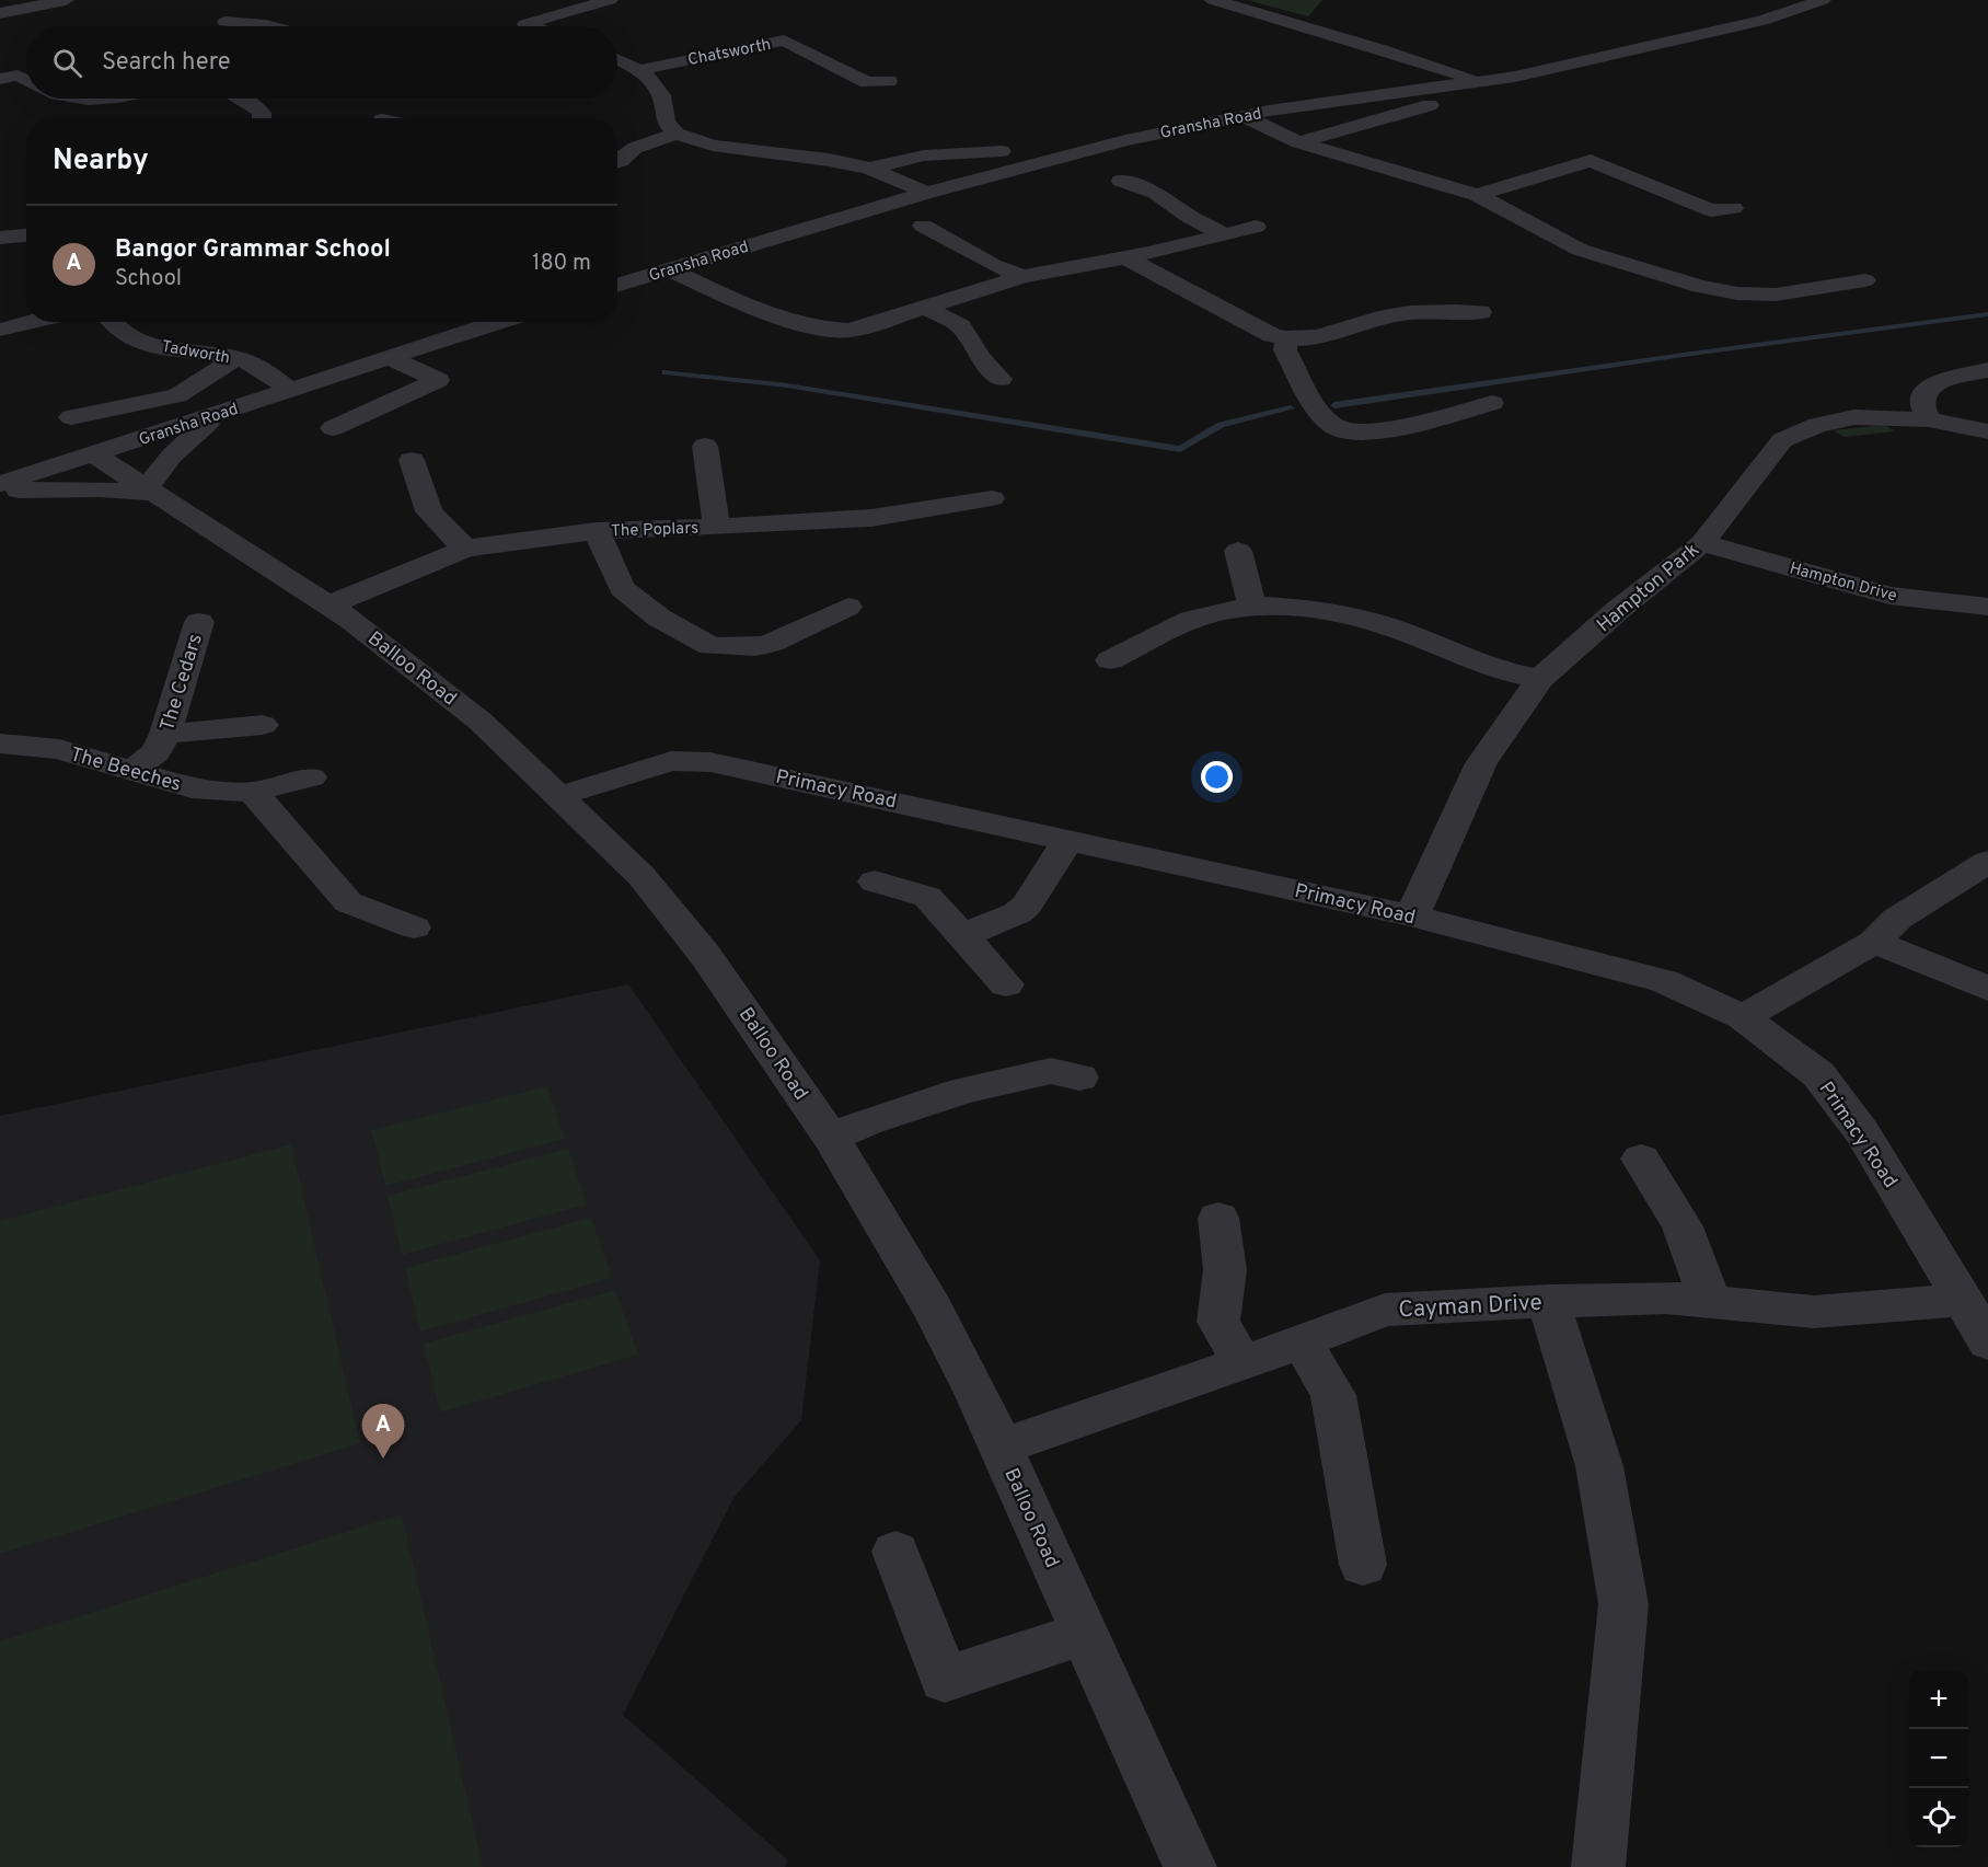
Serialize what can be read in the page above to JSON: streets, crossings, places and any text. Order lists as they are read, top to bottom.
{
  "streets": {
    "street": [
      "Chatsworth",
      "Gransha Road",
      "Tadworth",
      "The Poplars",
      "Hampton Drive",
      "Hampton Park",
      "Balloo Road",
      "The Cedars",
      "The Beeches",
      "Primacy Road",
      "Cayman Drive"
    ]
  },
  "crossings": [
    ["Gransha Road", "Tadworth"],
    ["Gransha Road", "Balloo Road"],
    ["The Poplars", "Balloo Road"],
    ["Hampton Drive", "Hampton Park"],
    ["Hampton Park", "Primacy Road"],
    ["Balloo Road", "Primacy Road"],
    ["Balloo Road", "Cayman Drive"],
    ["The Cedars", "The Beeches"],
    ["Primacy Road", "Cayman Drive"]
  ],
  "page": {
    "search": "Search here",
    "heading": "Nearby",
    "list": [
      {
        "mark": "A",
        "name": "Bangor Grammar School",
        "note": "School",
        "value": "180 m"
      }
    ],
    "pins": "A",
    "map_buttons": ["+", "−"]
  }
}
